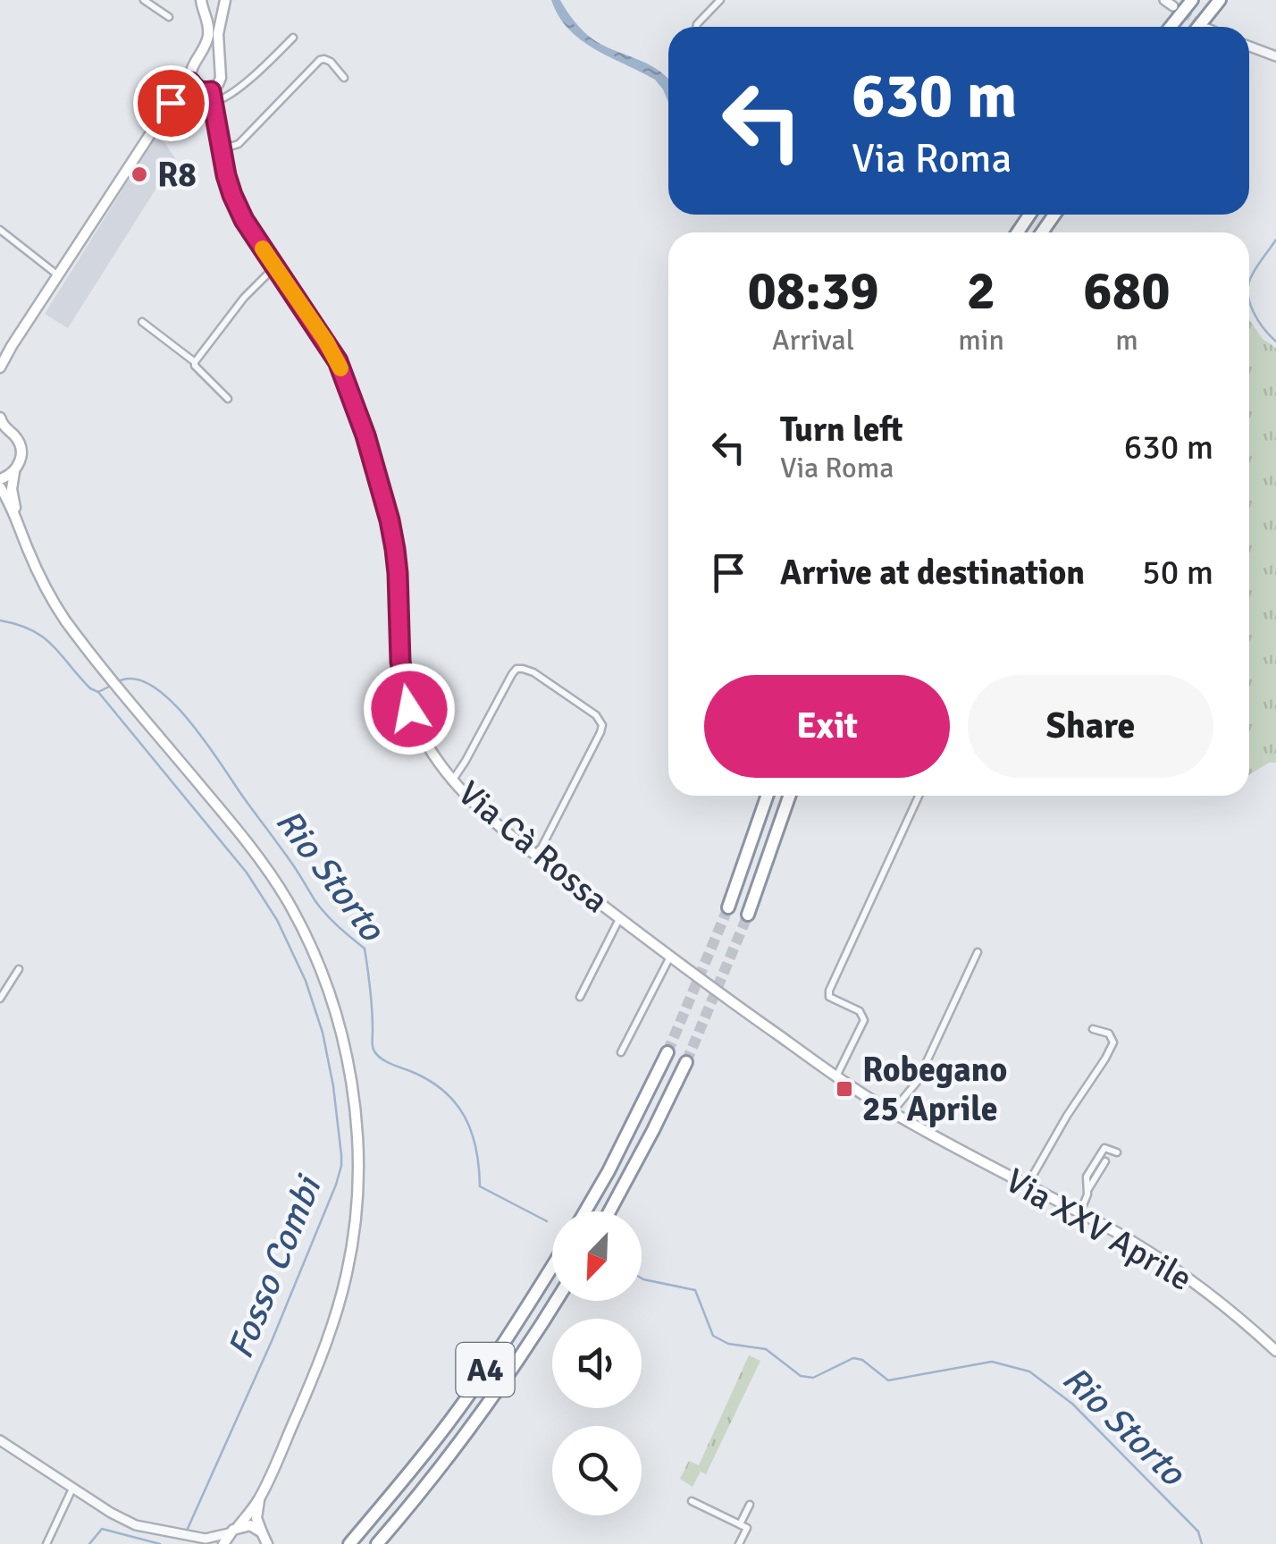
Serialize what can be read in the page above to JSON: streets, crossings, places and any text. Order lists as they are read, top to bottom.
{
  "streets": {
    "highway": ["A4"],
    "main road": ["Via Cà Rossa", "Via XXV Aprile"]
  },
  "crossings": [
    ["Via Cà Rossa", "Via XXV Aprile"]
  ],
  "water": ["Rio Storto", "Fosso Combi"],
  "places": {
    "other": ["R8"],
    "transit": ["Robegano 25 Aprile"]
  },
  "north": "bottom left",
  "page": {
    "turn": ["630 m", "Via Roma"],
    "eta": [
      "08:39",
      "Arrival",
      "2",
      "min",
      "680",
      "m"
    ],
    "list": [
      {
        "name": "Turn left",
        "note": "Via Roma",
        "value": "630 m"
      },
      {
        "name": "Arrive at destination",
        "value": "50 m"
      }
    ],
    "buttons": ["Exit", "Share"]
  }
}
